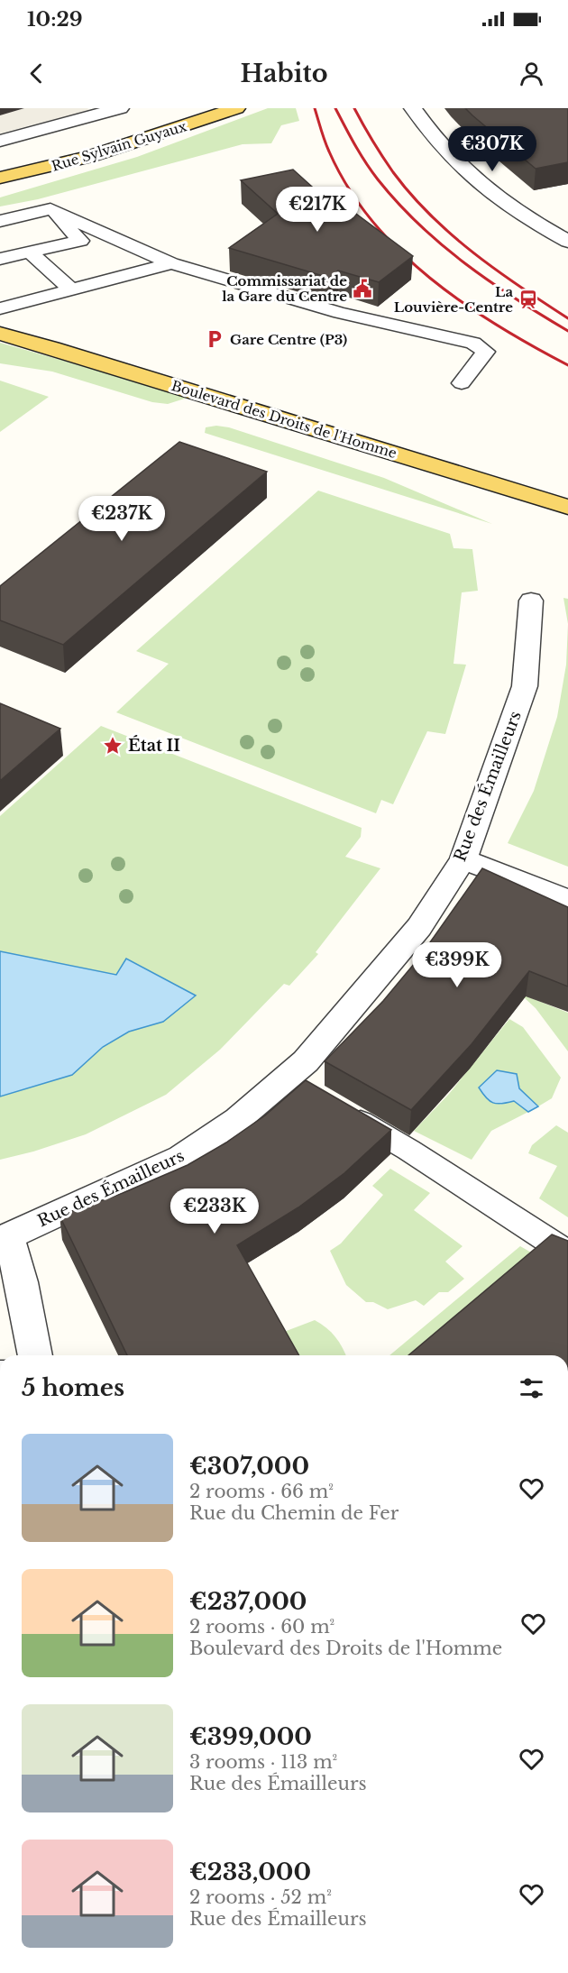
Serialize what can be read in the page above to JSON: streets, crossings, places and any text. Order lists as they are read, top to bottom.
{
  "streets": {
    "main road": ["Rue Sylvain Guyaux", "Boulevard des Droits de l'Homme"],
    "street": ["Rue des Émailleurs"]
  },
  "places": {
    "public building": ["Commissariat de la Gare du Centre"],
    "station": ["La Louvière-Centre"],
    "parking": ["Gare Centre (P3)"],
    "place": ["État II"]
  },
  "page": {
    "status": "10:29",
    "header": "Habito",
    "price": [
      "€307K",
      "€217K",
      "€237K",
      "€399K",
      "€233K"
    ],
    "heading": "5 homes",
    "list": [
      {
        "name": "€307,000",
        "note": "2 rooms · 66 m² · Rue du Chemin de Fer"
      },
      {
        "name": "€237,000",
        "note": "2 rooms · 60 m² · Boulevard des Droits de l'Homme"
      },
      {
        "name": "€399,000",
        "note": "3 rooms · 113 m² · Rue des Émailleurs"
      },
      {
        "name": "€233,000",
        "note": "2 rooms · 52 m² · Rue des Émailleurs"
      }
    ]
  }
}
